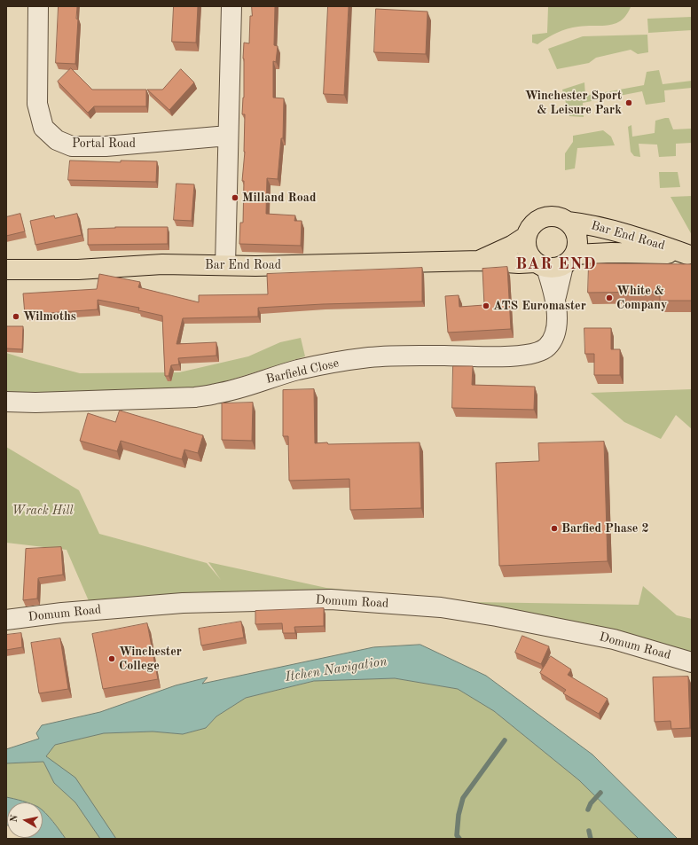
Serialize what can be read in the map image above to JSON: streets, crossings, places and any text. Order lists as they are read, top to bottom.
{
  "streets": {
    "main road": ["Bar End Road"],
    "street": ["Portal Road", "Barfield Close", "Domum Road"]
  },
  "crossings": [
    ["Bar End Road", "Barfield Close"]
  ],
  "districts": ["BAR END"],
  "water": ["Itchen Navigation"],
  "parks": ["Wrack Hill"],
  "places": [
    "Winchester Sport & Leisure Park",
    "Milland Road",
    "White & Company",
    "ATS Euromaster",
    "Wilmoths",
    "Barfied Phase 2",
    "Winchester College"
  ],
  "north": "left"
}
